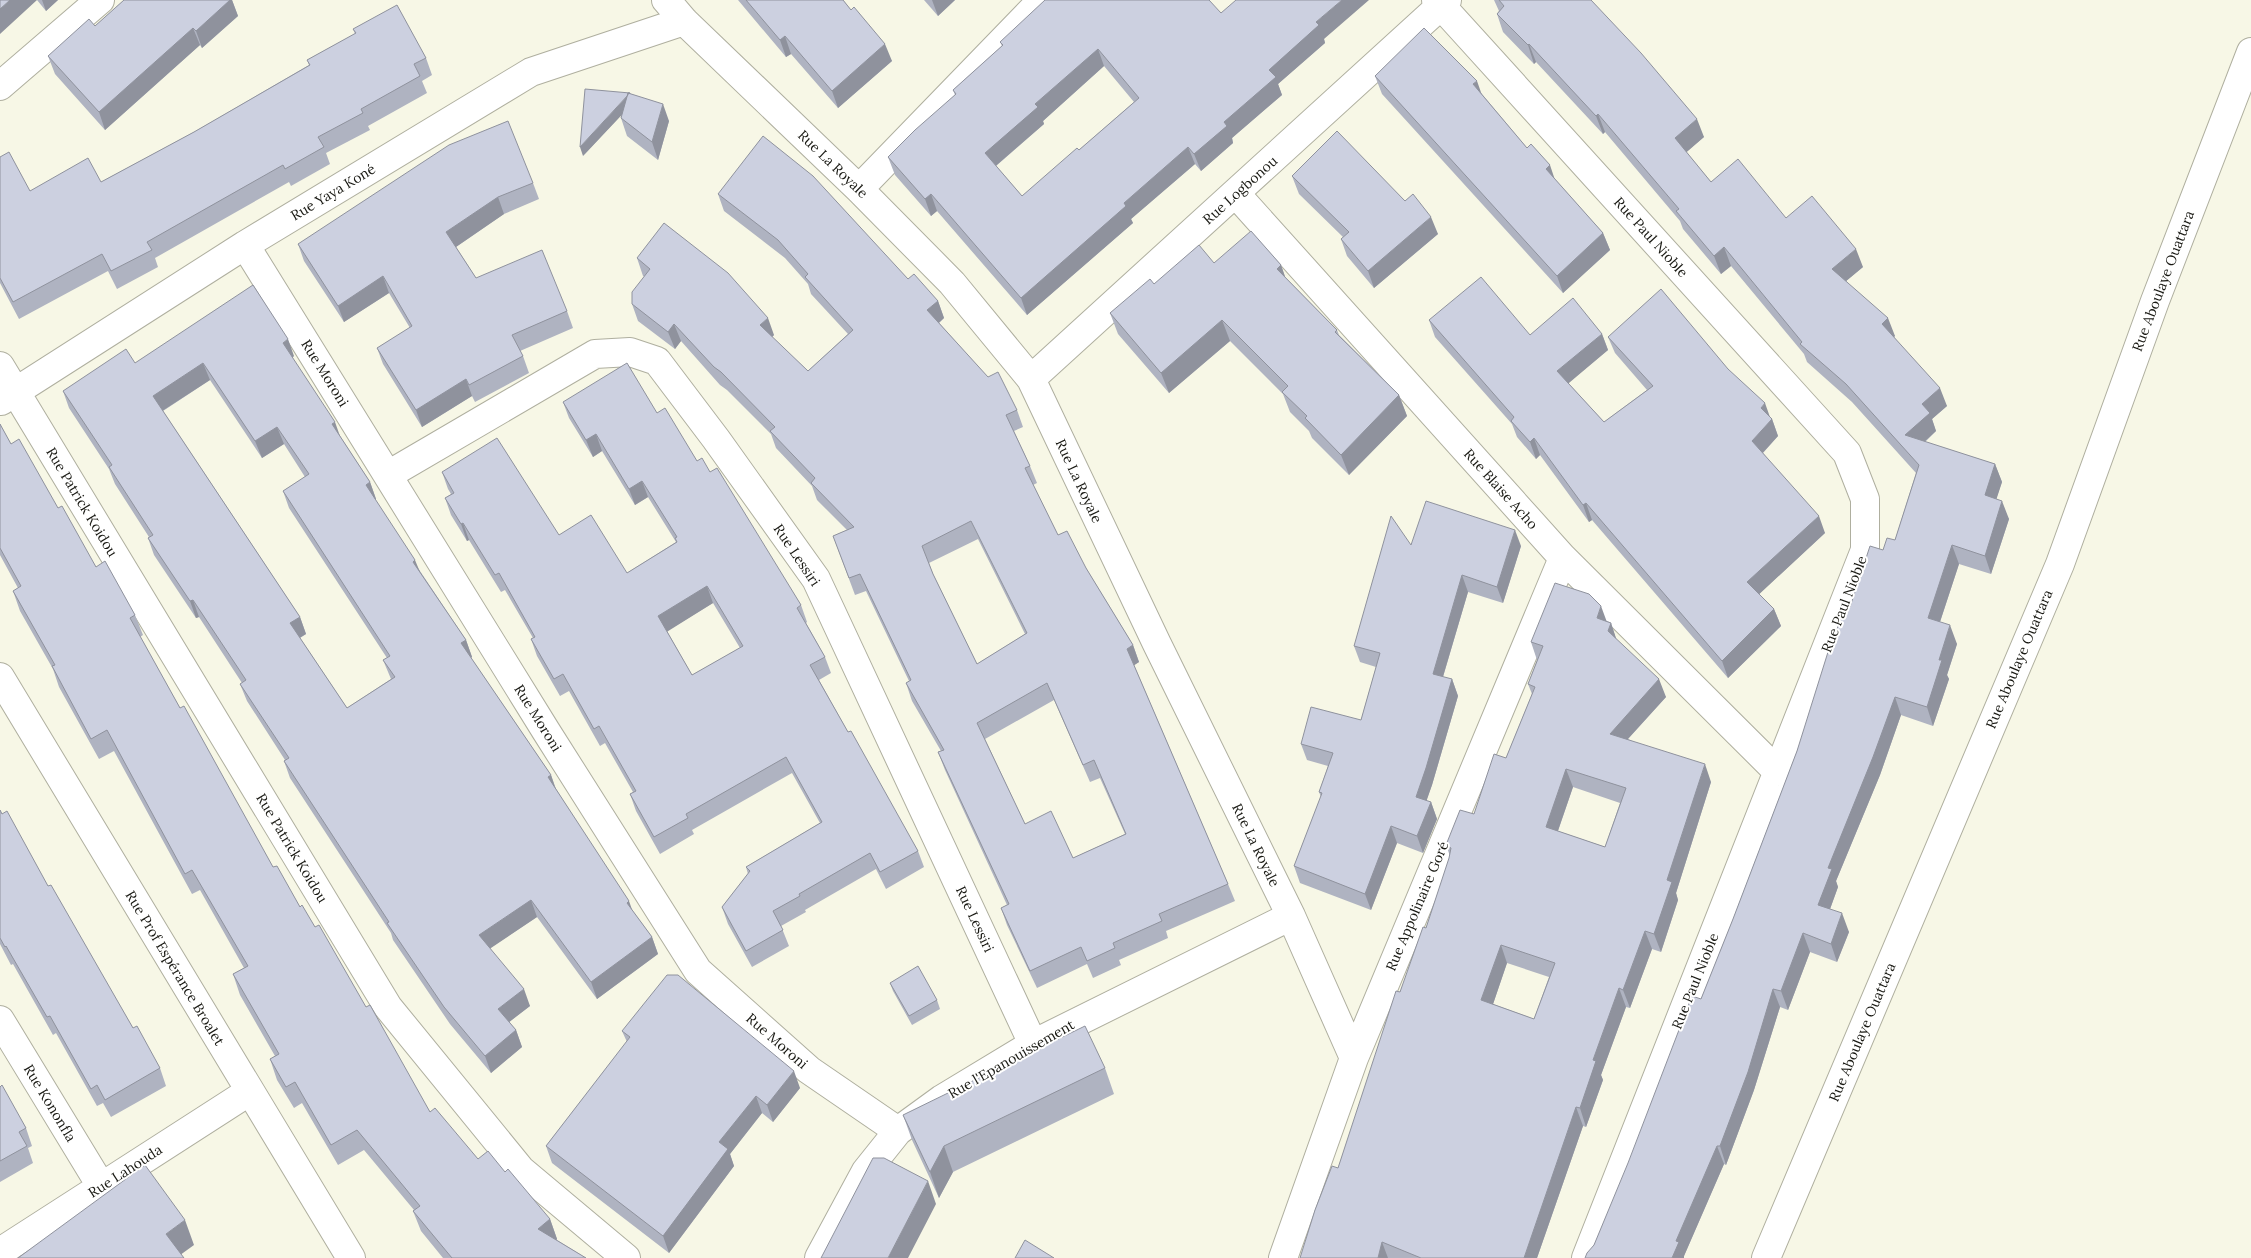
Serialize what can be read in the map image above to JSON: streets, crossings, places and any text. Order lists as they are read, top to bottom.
{
  "streets": {
    "street": [
      "Rue La Royale",
      "Rue Logbonou",
      "Rue Yaya Koné",
      "Rue Paul Nioble",
      "Rue Aboulaye Ouattara",
      "Rue Moroni",
      "Rue Blaise Acho",
      "Rue Patrick Koidou",
      "Rue Lessiri",
      "Rue Appolinaire Goré",
      "Rue Prof Espérance Broalet",
      "Rue l'Epanouissement",
      "Rue Kononfla",
      "Rue Lahouda"
    ]
  },
  "crossings": [
    ["Rue La Royale", "Rue Logbonou"],
    ["Rue La Royale", "Rue Yaya Koné"],
    ["Rue La Royale", "Rue Appolinaire Goré"],
    ["Rue La Royale", "Rue l'Epanouissement"],
    ["Rue Logbonou", "Rue Paul Nioble"],
    ["Rue Logbonou", "Rue Blaise Acho"],
    ["Rue Yaya Koné", "Rue Moroni"],
    ["Rue Yaya Koné", "Rue Patrick Koidou"],
    ["Rue Paul Nioble", "Rue Blaise Acho"],
    ["Rue Moroni", "Rue Lessiri"],
    ["Rue Moroni", "Rue l'Epanouissement"],
    ["Rue Blaise Acho", "Rue Appolinaire Goré"],
    ["Rue Lessiri", "Rue l'Epanouissement"],
    ["Rue Prof Espérance Broalet", "Rue Lahouda"],
    ["Rue Kononfla", "Rue Lahouda"]
  ]
}
